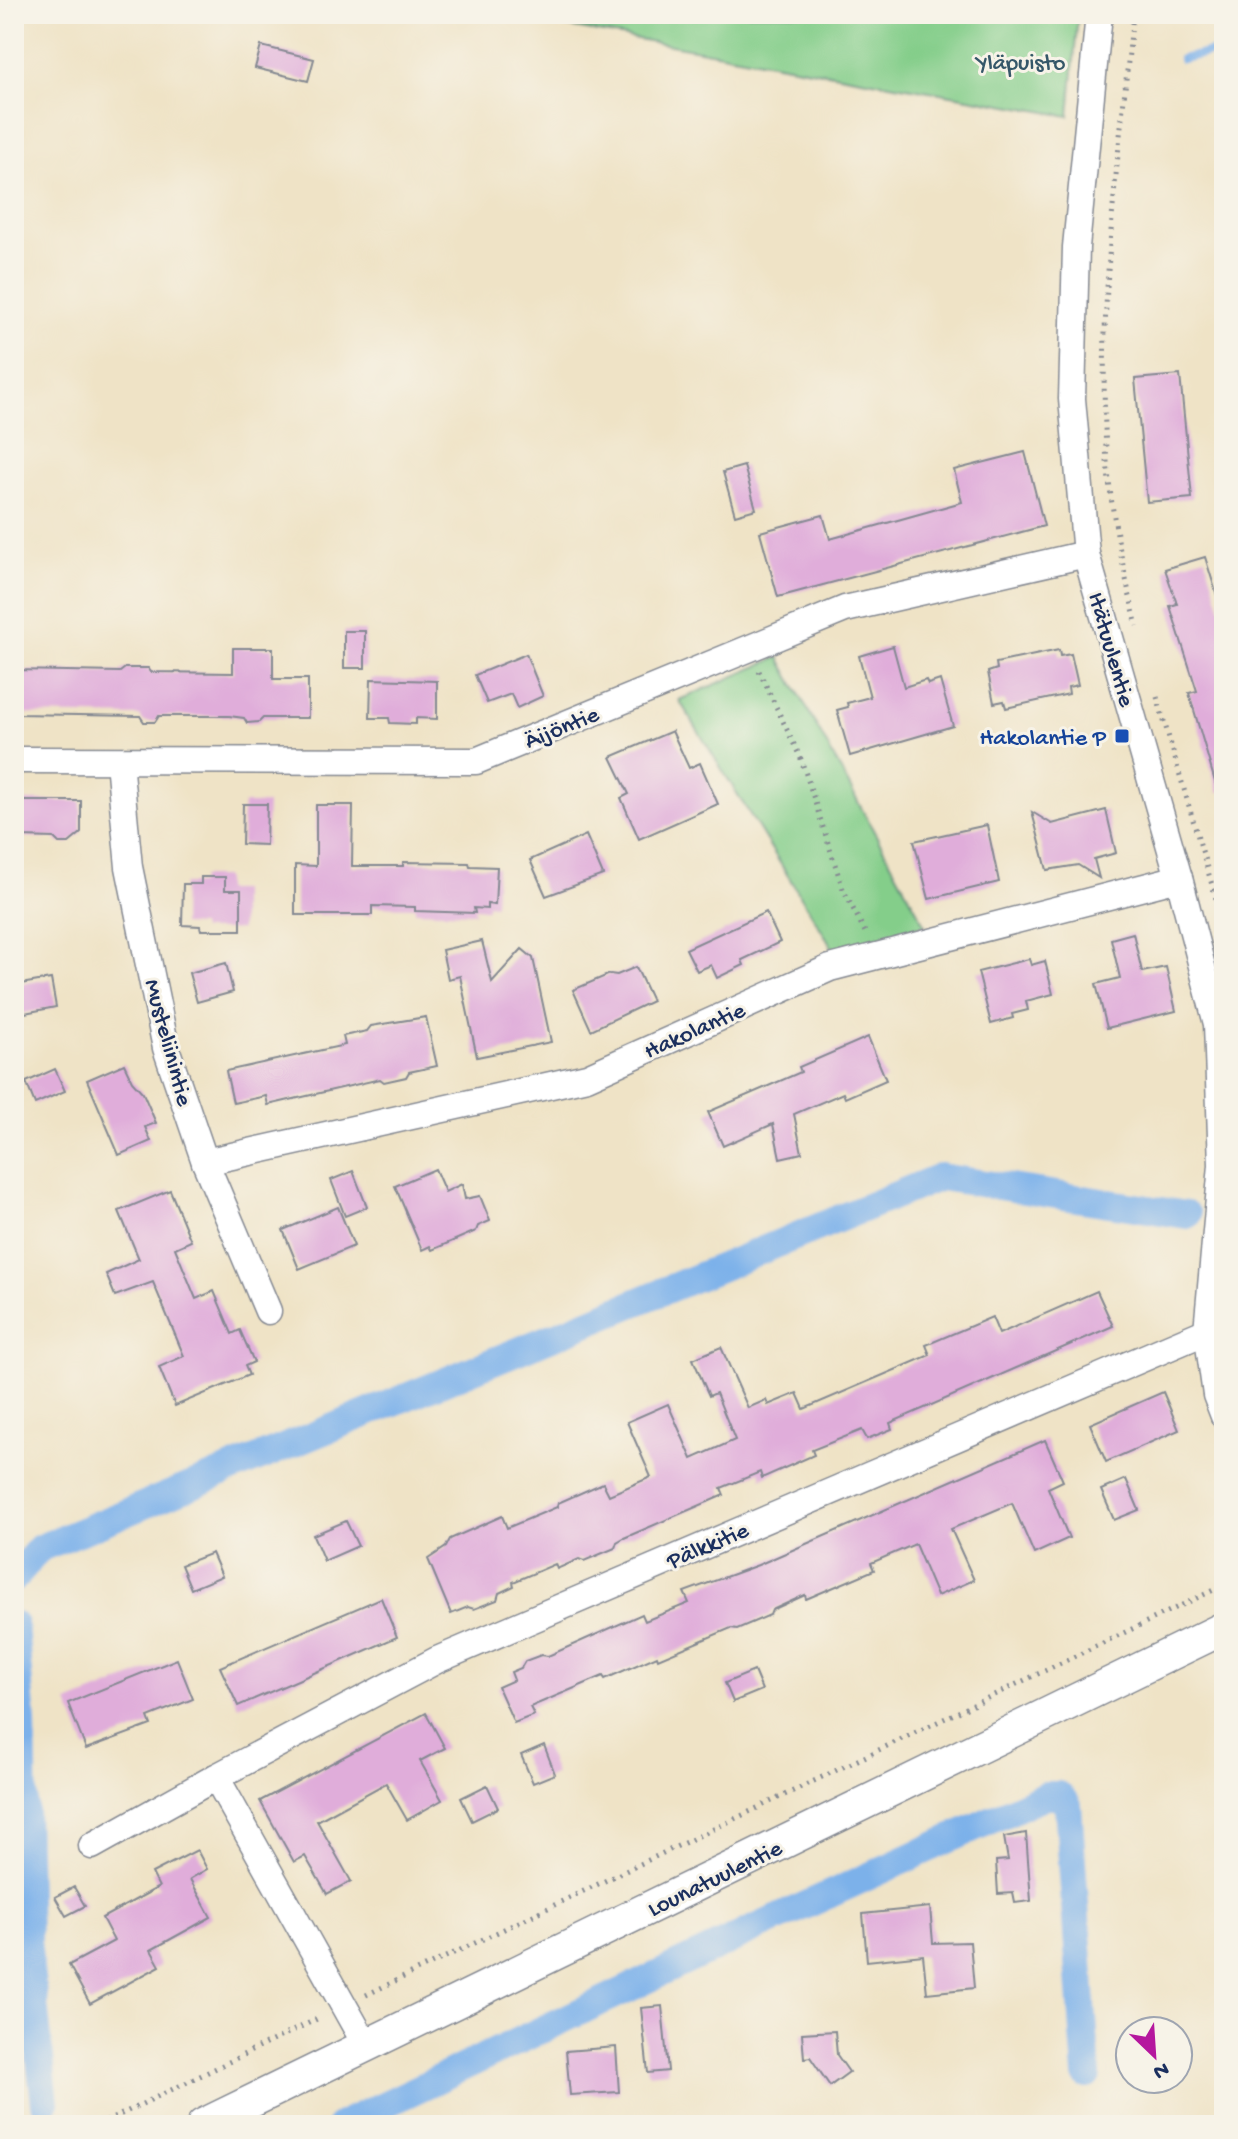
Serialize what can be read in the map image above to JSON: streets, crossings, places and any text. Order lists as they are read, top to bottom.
{
  "streets": {
    "street": [
      "Itätuulentie",
      "Äijöntie",
      "Hakolantie",
      "Musteliinintie",
      "Pälkkitie",
      "Lounatuulentie"
    ]
  },
  "crossings": [
    ["Itätuulentie", "Äijöntie"],
    ["Itätuulentie", "Hakolantie"],
    ["Itätuulentie", "Pälkkitie"],
    ["Äijöntie", "Musteliinintie"],
    ["Hakolantie", "Musteliinintie"]
  ],
  "parks": ["Yläpuisto"],
  "places": {
    "transit": ["Hakolantie P"]
  },
  "north": "bottom right"
}
